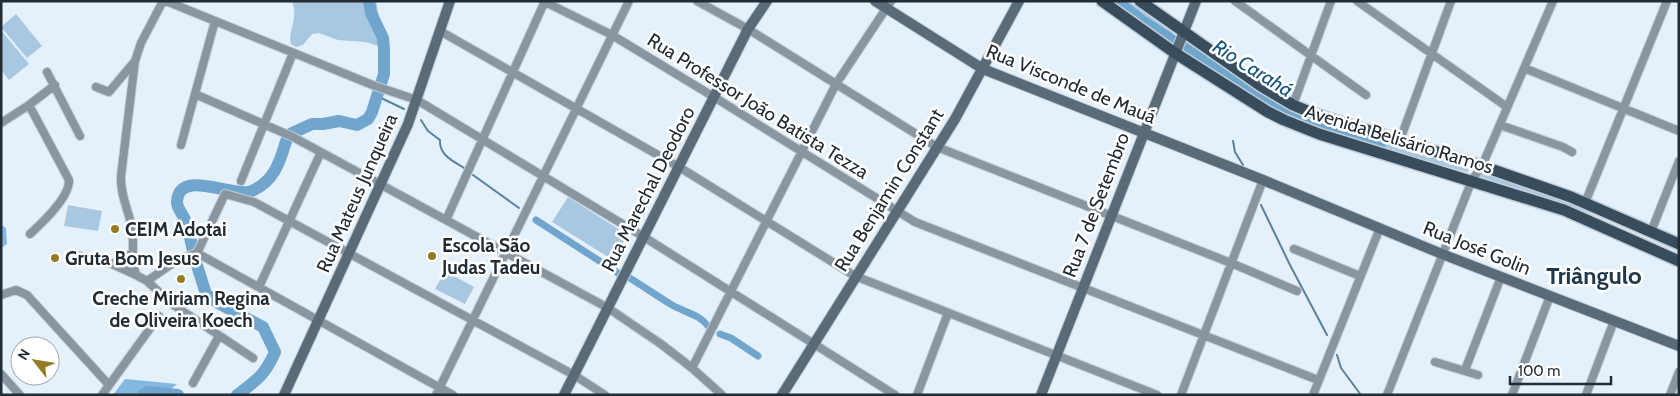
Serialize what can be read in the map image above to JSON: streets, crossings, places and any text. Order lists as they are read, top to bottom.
{
  "streets": {
    "main road": ["Avenida Belisário Ramos"],
    "street": [
      "Rua Visconde de Mauá",
      "Rua Professor João Batista Tezza",
      "Rua Marechal Deodoro",
      "Rua Benjamin Constant",
      "Rua Mateus Junqueira",
      "Rua 7 de Setembro",
      "Rua José Golin"
    ]
  },
  "crossings": [
    ["Rua Visconde de Mauá", "Rua Benjamin Constant"],
    ["Rua Visconde de Mauá", "Rua 7 de Setembro"],
    ["Rua Visconde de Mauá", "Rua José Golin"],
    ["Rua Professor João Batista Tezza", "Rua Marechal Deodoro"],
    ["Rua Professor João Batista Tezza", "Rua Benjamin Constant"],
    ["Rua Professor João Batista Tezza", "Rua 7 de Setembro"],
    ["Avenida Belisário Ramos", "Rua 7 de Setembro"]
  ],
  "districts": ["Triângulo"],
  "water": ["Rio Carahá"],
  "places": [
    "CEIM Adotai",
    "Escola São Judas Tadeu",
    "Gruta Bom Jesus",
    "Creche Miriam Regina de Oliveira Koech"
  ],
  "scale_bar": "100 m",
  "north": "top left"
}
